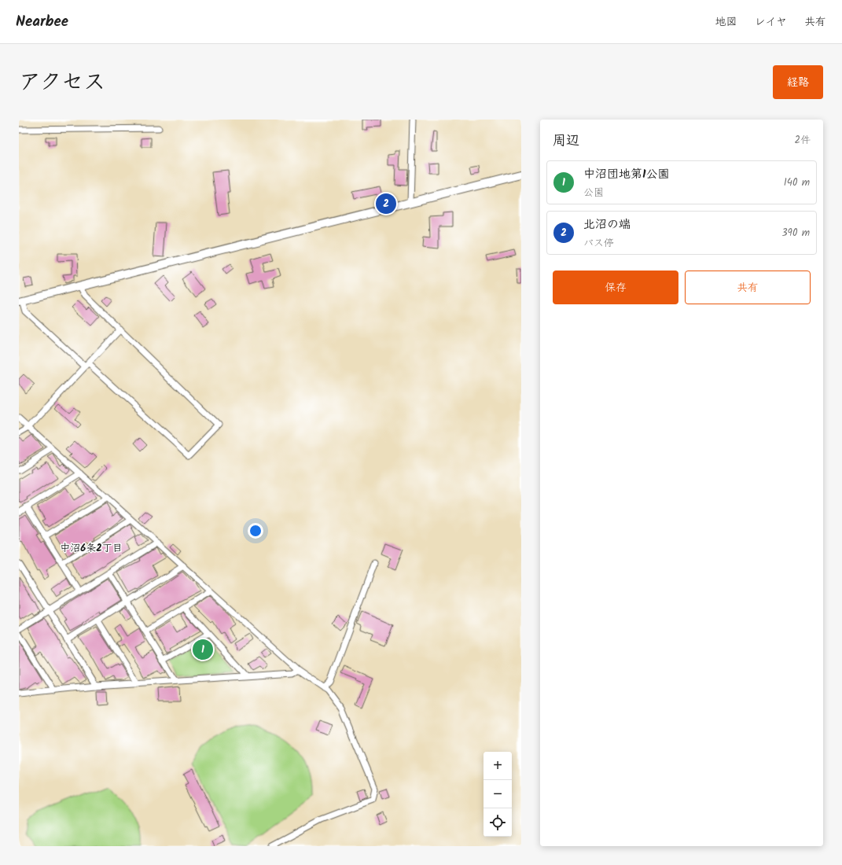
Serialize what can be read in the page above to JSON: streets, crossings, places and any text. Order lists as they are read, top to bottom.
{
  "districts": ["中沼6条2丁目"],
  "page": {
    "header": "Nearbee",
    "nav": ["地図", "レイヤ", "共有"],
    "title": "アクセス",
    "buttons": [
      "経路",
      ["保存", "共有"]
    ],
    "heading": ["周辺", "2件"],
    "list": [
      {
        "mark": "1",
        "name": "中沼団地第1公園",
        "note": "公園",
        "value": "140 m"
      },
      {
        "mark": "2",
        "name": "北沼の端",
        "note": "バス停",
        "value": "390 m"
      }
    ],
    "pins": ["2", "1"],
    "map_buttons": ["+", "−"]
  }
}
